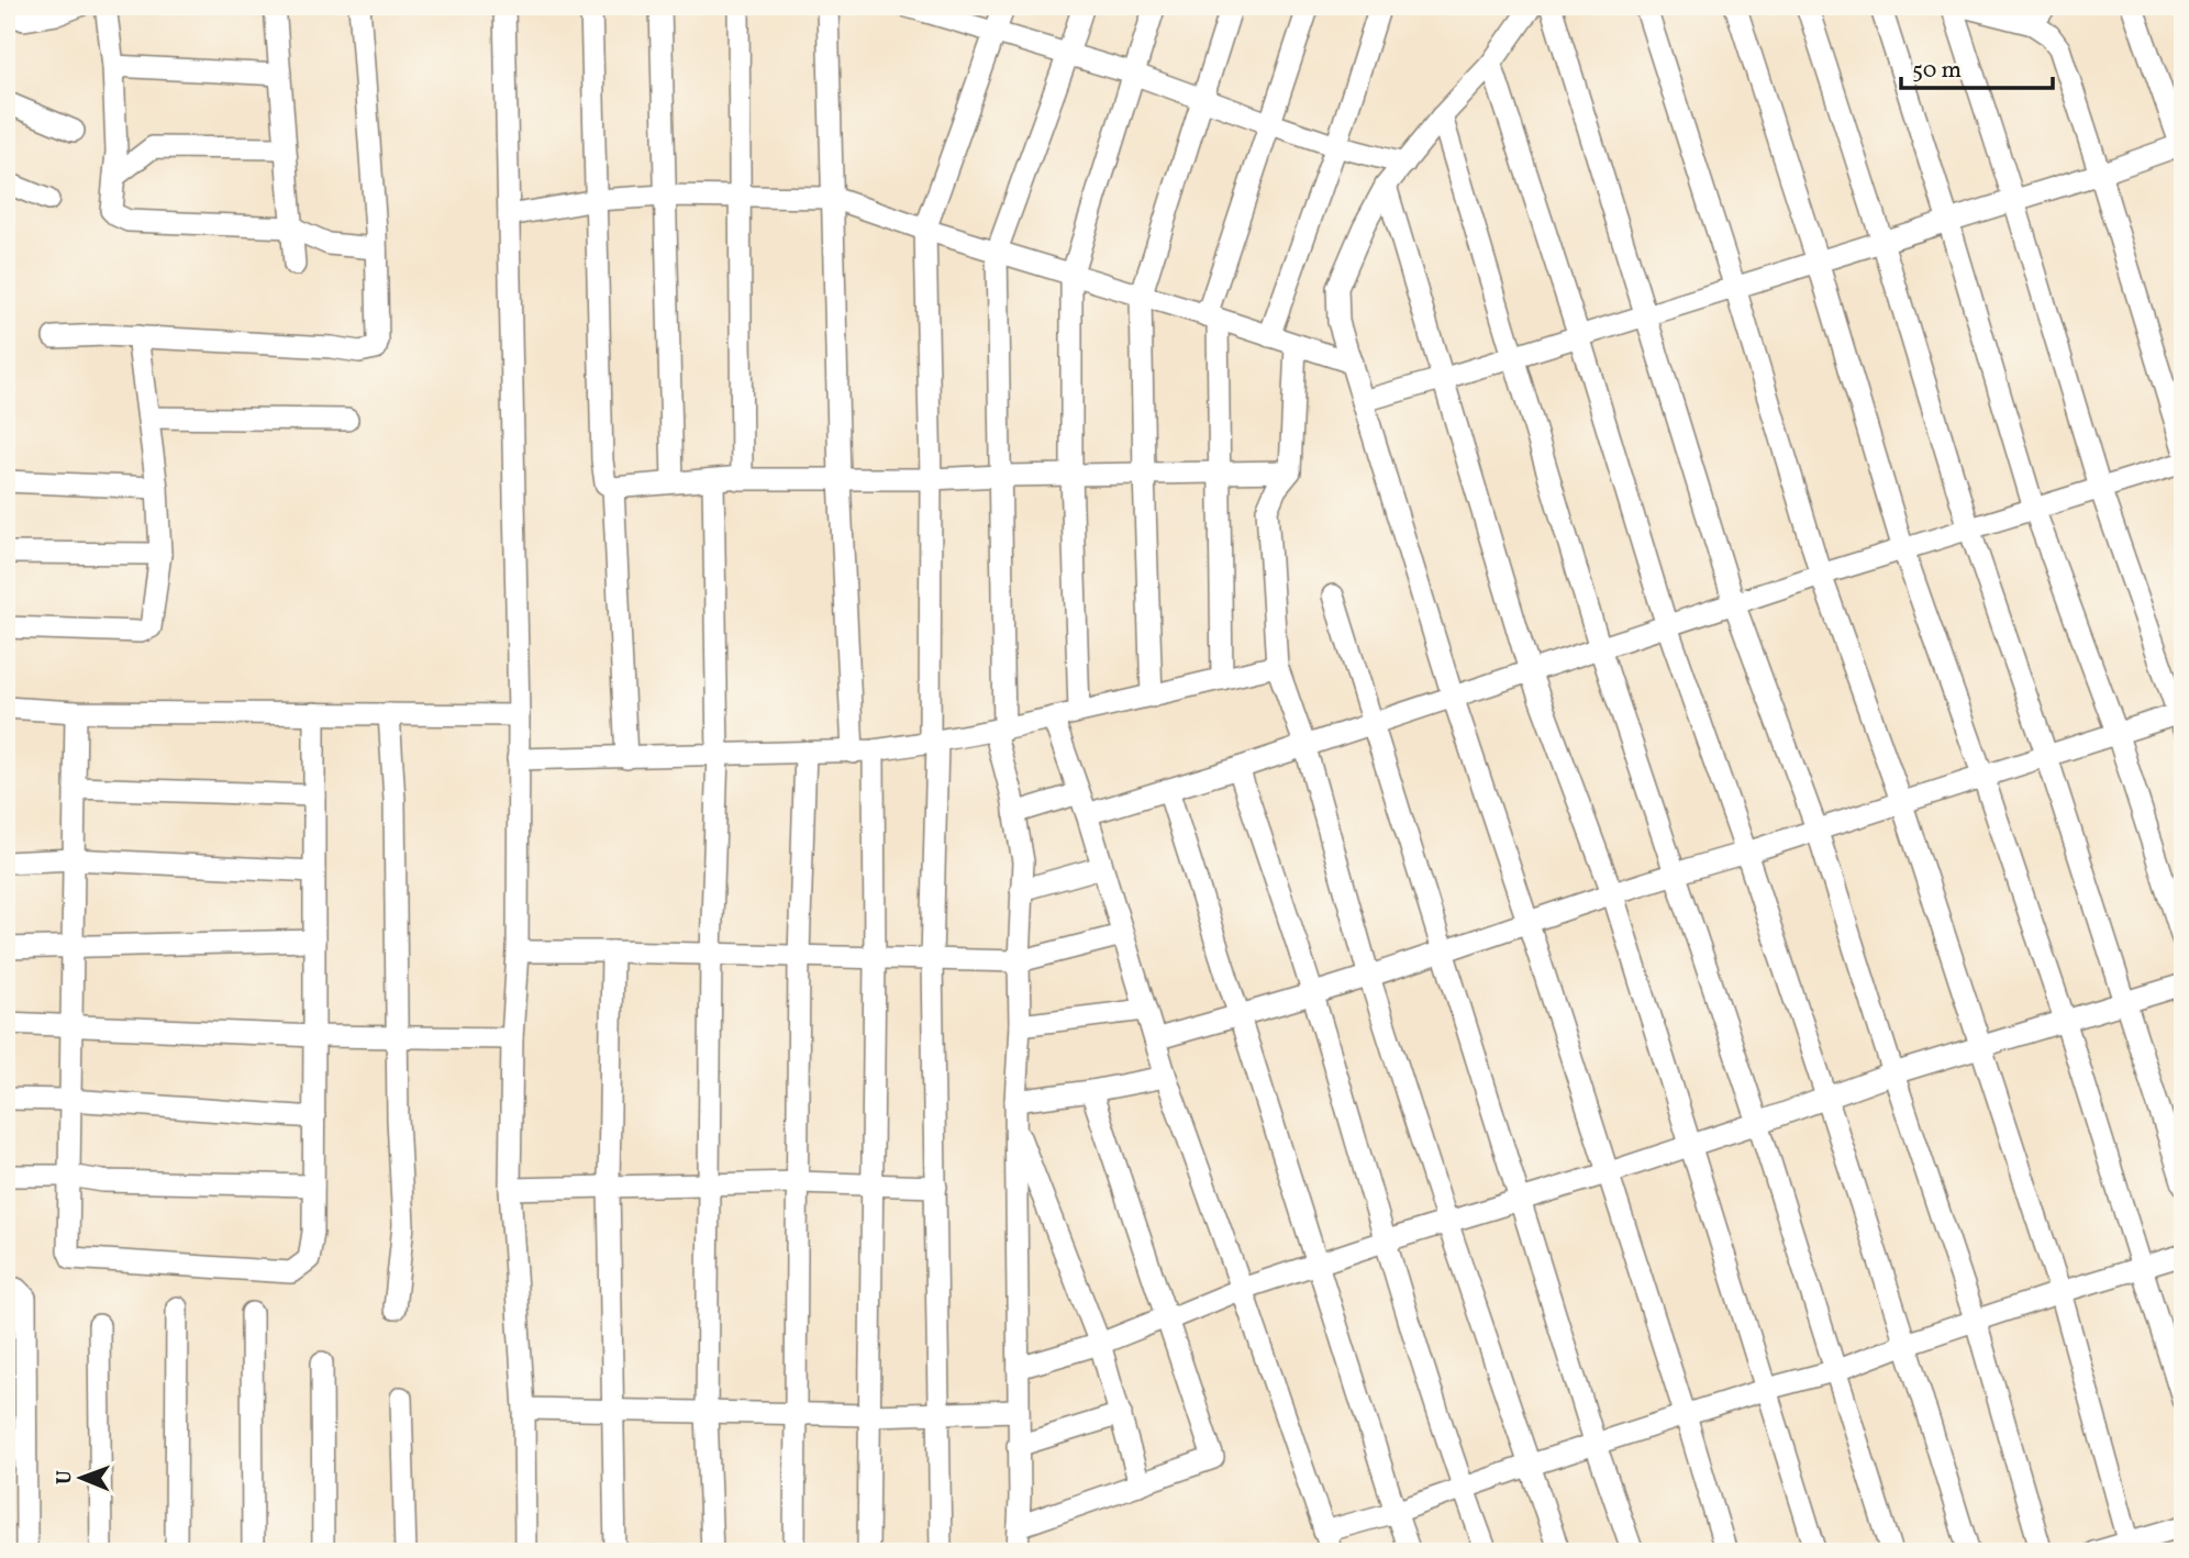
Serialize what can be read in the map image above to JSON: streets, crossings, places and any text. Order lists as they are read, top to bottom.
{
  "scale_bar": "50 m",
  "north": "left"
}
